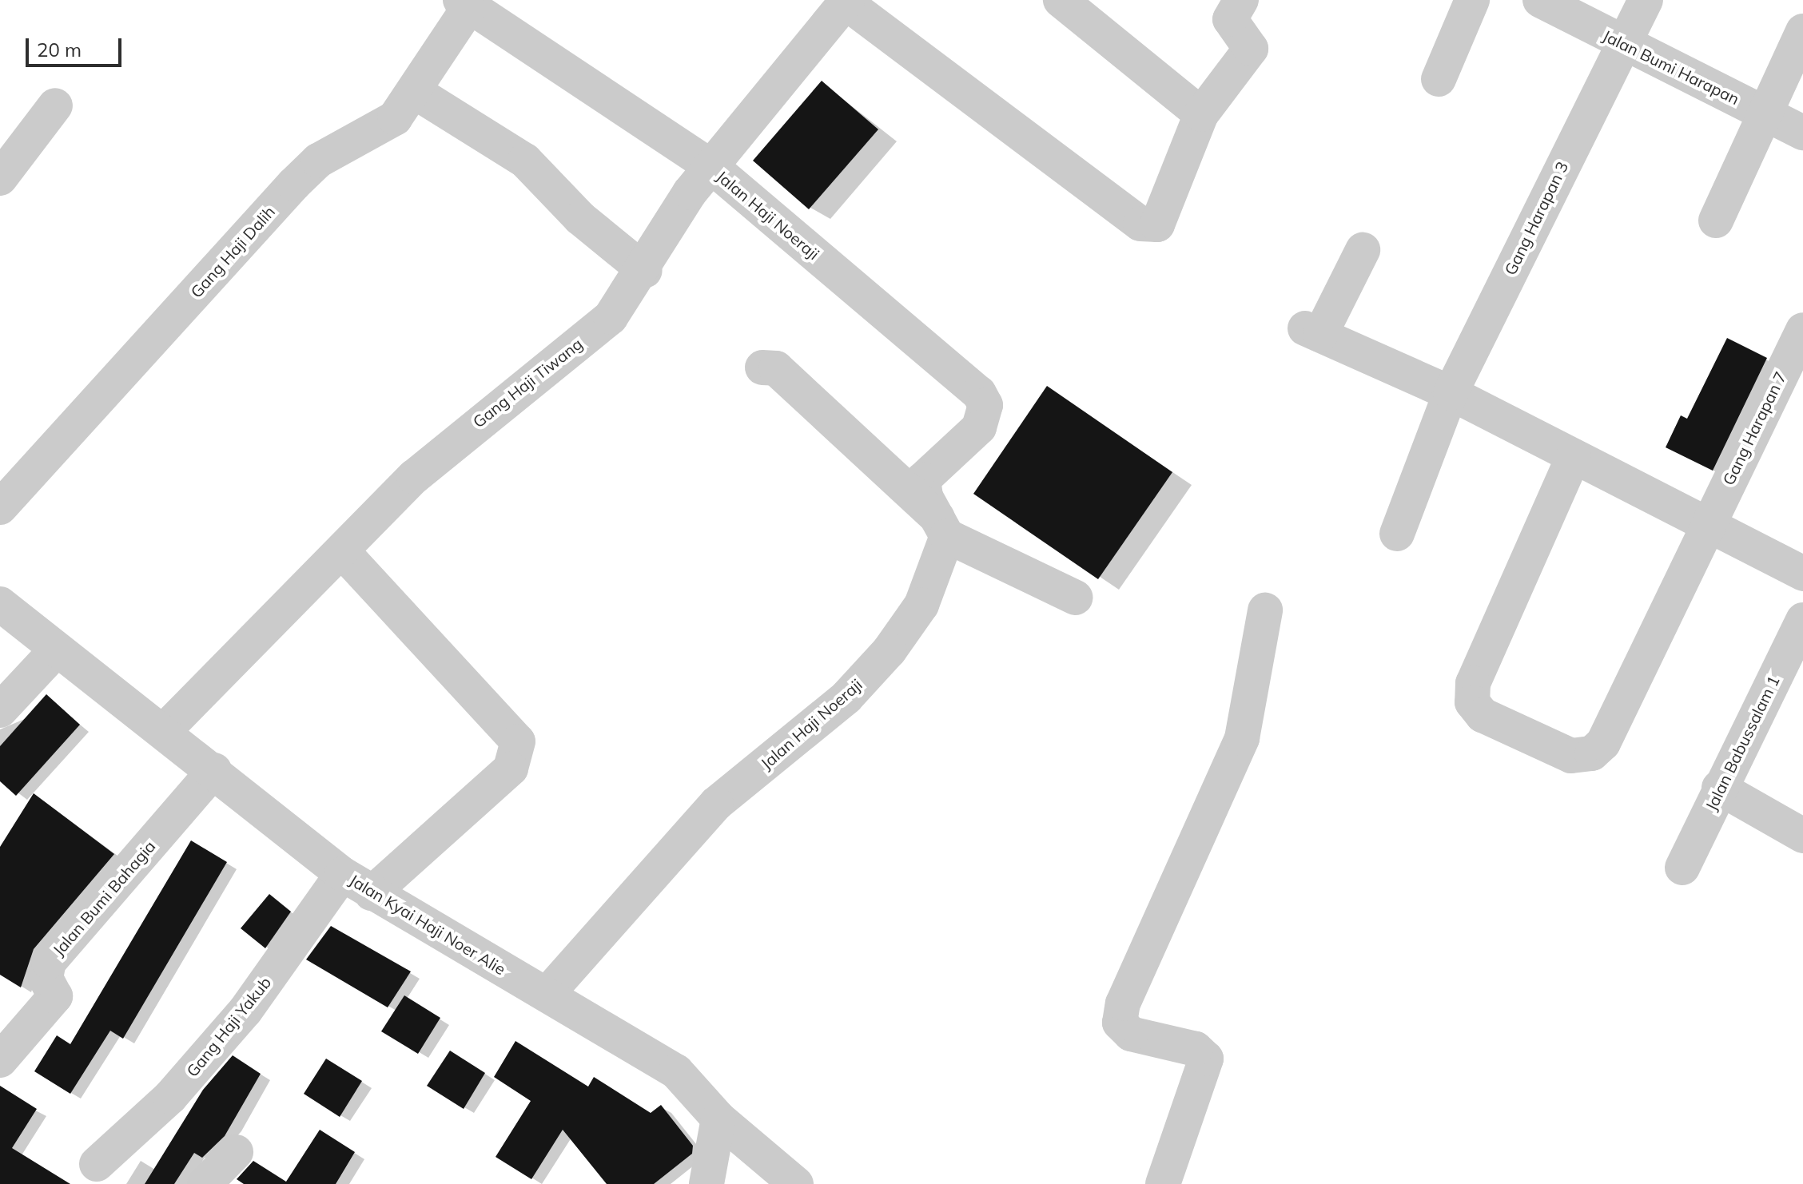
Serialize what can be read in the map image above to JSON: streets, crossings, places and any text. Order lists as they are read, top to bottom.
{
  "streets": {
    "street": [
      "Jalan Bumi Harapan",
      "Jalan Haji Noeraji",
      "Gang Harapan 3",
      "Gang Haji Dalih",
      "Gang Haji Tiwang",
      "Gang Harapan 7",
      "Jalan Babussalam 1",
      "Jalan Bumi Bahagia",
      "Jalan Kyai Haji Noer Alie",
      "Gang Haji Yakub"
    ]
  },
  "crossings": [
    ["Jalan Bumi Harapan", "Gang Harapan 3"],
    ["Jalan Haji Noeraji", "Gang Haji Tiwang"],
    ["Jalan Haji Noeraji", "Jalan Kyai Haji Noer Alie"],
    ["Gang Haji Tiwang", "Jalan Kyai Haji Noer Alie"],
    ["Jalan Bumi Bahagia", "Jalan Kyai Haji Noer Alie"],
    ["Jalan Kyai Haji Noer Alie", "Gang Haji Yakub"]
  ],
  "scale_bar": "20 m"
}
